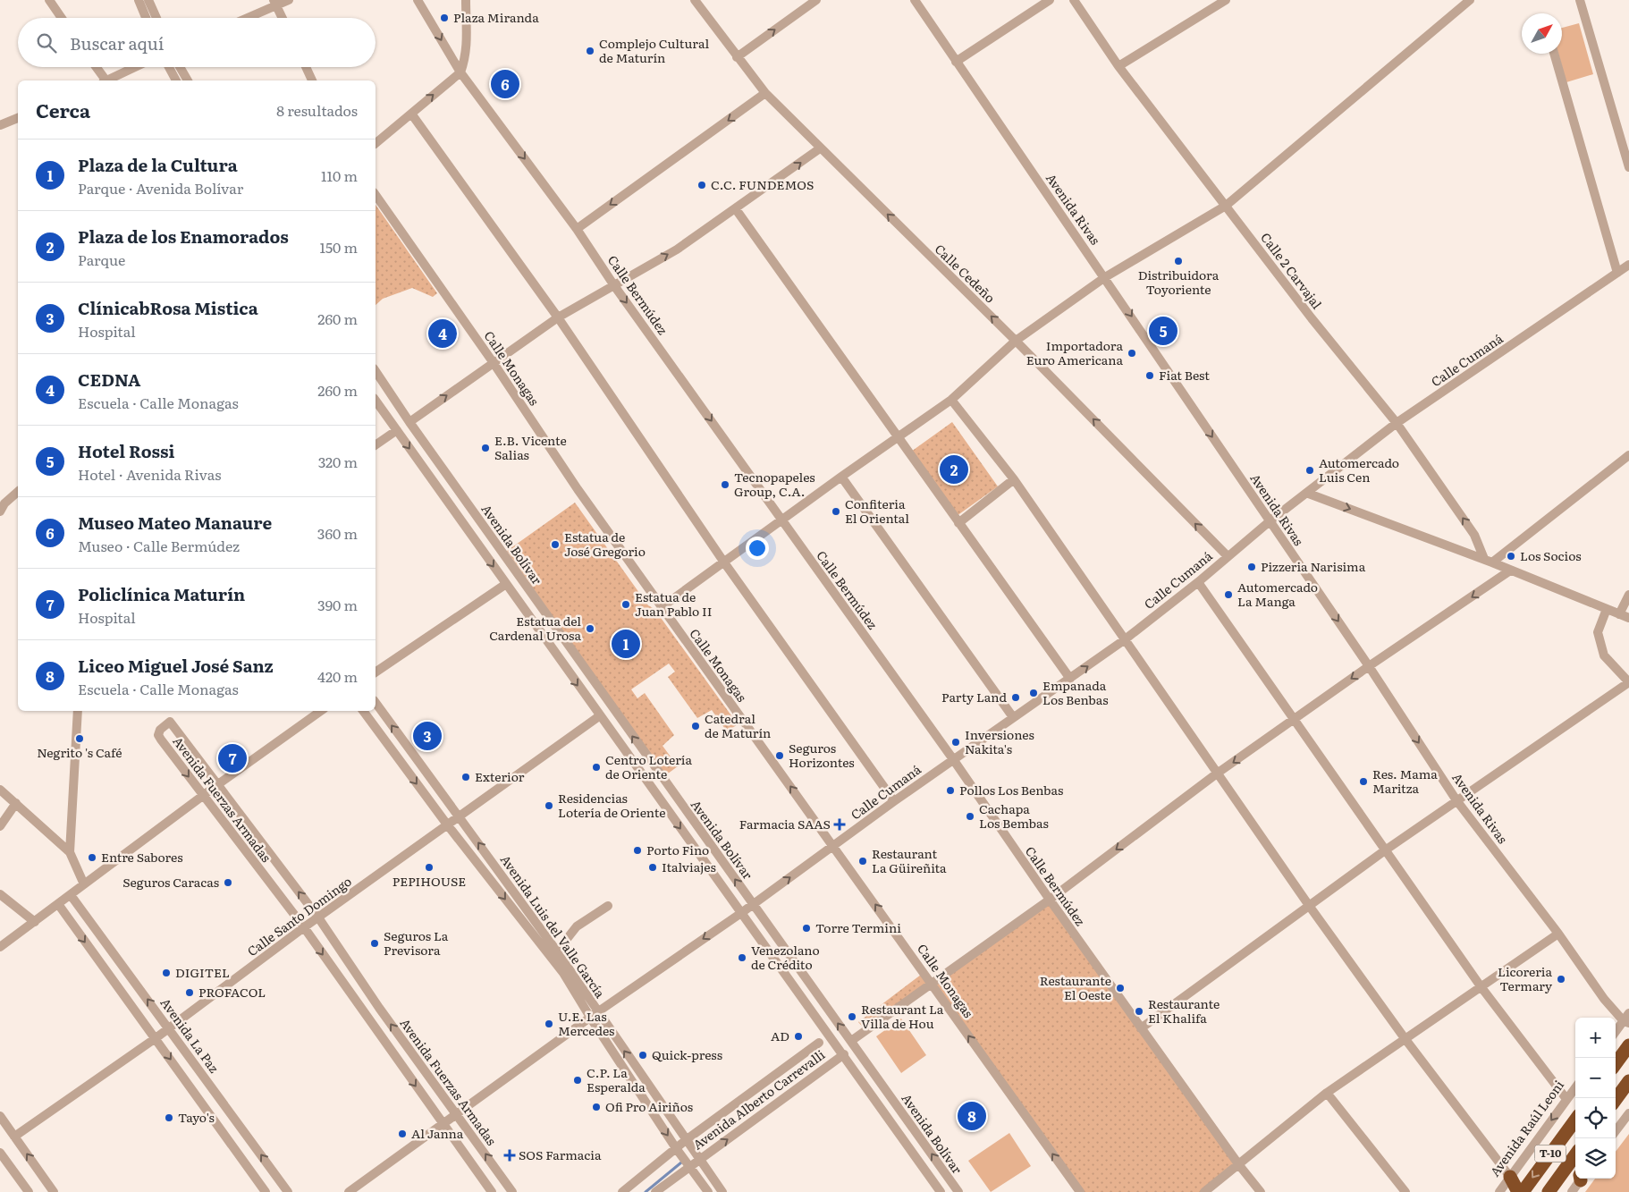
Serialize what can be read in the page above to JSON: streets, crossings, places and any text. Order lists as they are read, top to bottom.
{
  "streets": {
    "highway": ["T-10"],
    "street": [
      "Avenida Rivas",
      "Calle 2 Carvajal",
      "Calle Cedeño",
      "Calle Bermúdez",
      "Calle Cumaná",
      "Calle Monagas",
      "Avenida Bolívar",
      "Avenida Fuerzas Armadas",
      "Calle Santo Domingo",
      "Avenida Luis del Valle García",
      "Avenida La Paz",
      "Avenida Alberto Carrevalli",
      "Avenida Raúl Leoni"
    ]
  },
  "crossings": [
    ["Avenida Rivas", "Calle Cumaná"],
    ["Calle 2 Carvajal", "Calle Cumaná"],
    ["Calle Cedeño", "Calle Cumaná"],
    ["Calle Bermúdez", "Calle Cumaná"],
    ["Calle Cumaná", "Calle Monagas"],
    ["Calle Cumaná", "Avenida Bolívar"],
    ["Calle Cumaná", "Avenida Fuerzas Armadas"],
    ["Calle Cumaná", "Avenida Luis del Valle García"],
    ["Avenida Bolívar", "Calle Santo Domingo"],
    ["Avenida Bolívar", "Avenida Alberto Carrevalli"],
    ["Avenida Fuerzas Armadas", "Calle Santo Domingo"],
    ["Calle Santo Domingo", "Avenida Luis del Valle García"],
    ["Calle Santo Domingo", "Avenida La Paz"],
    ["Avenida Luis del Valle García", "Avenida Alberto Carrevalli"]
  ],
  "one_way": ["Avenida Rivas", "Calle Cedeño", "Avenida Raúl Leoni"],
  "places": {
    "other": [
      "Plaza Miranda",
      "Complejo Cultural de Maturín",
      "C.C. FUNDEMOS",
      "Distribuidora Toyoriente",
      "Importadora Euro Americana",
      "Fiat Best",
      "E.B. Vicente Salias",
      "Automercado Luis Cen",
      "Tecnopapeles Group, C.A.",
      "Confiteria El Oriental",
      "Estatua de José Gregorio",
      "Los Socios",
      "Pizzeria Narisima",
      "Automercado La Manga",
      "Estatua de Juan Pablo II",
      "Estatua del Cardenal Urosa",
      "Empanada Los Benbas",
      "Party Land",
      "Catedral de Maturín",
      "Negrito 's Café",
      "Inversiones Nakita's",
      "Seguros Horizontes",
      "Centro Lotería de Oriente",
      "Exterior",
      "Res. Mama Maritza",
      "Pollos Los Benbas",
      "Residencias Lotería de Oriente",
      "Cachapa Los Bembas",
      "Porto Fino",
      "Entre Sabores",
      "Restaurant La Güireñita",
      "PEPIHOUSE",
      "Italviajes",
      "Seguros Caracas",
      "Torre Termini",
      "Seguros La Previsora",
      "Venezolano de Crédito",
      "DIGITEL",
      "Licoreria Termary",
      "Restaurante El Oeste",
      "PROFACOL",
      "Restaurante El Khalifa",
      "Restaurant La Villa de Hou",
      "U.E. Las Mercedes",
      "AD",
      "Quick-press",
      "C.P. La Esperalda",
      "Ofi Pro Airiños",
      "Tayo's",
      "Al Janna"
    ],
    "health": ["Farmacia SAAS", "SOS Farmacia"]
  },
  "north": "top right",
  "page": {
    "search": "Buscar aquí",
    "pins": [
      "6",
      "5",
      "4",
      "2",
      "1",
      "3",
      "7",
      "8"
    ],
    "heading": ["Cerca", "8 resultados"],
    "list": [
      {
        "mark": "1",
        "name": "Plaza de la Cultura",
        "note": "Parque · Avenida Bolívar",
        "value": "110 m"
      },
      {
        "mark": "2",
        "name": "Plaza de los Enamorados",
        "note": "Parque",
        "value": "150 m"
      },
      {
        "mark": "3",
        "name": "ClínicabRosa Mistica",
        "note": "Hospital",
        "value": "260 m"
      },
      {
        "mark": "4",
        "name": "CEDNA",
        "note": "Escuela · Calle Monagas",
        "value": "260 m"
      },
      {
        "mark": "5",
        "name": "Hotel Rossi",
        "note": "Hotel · Avenida Rivas",
        "value": "320 m"
      },
      {
        "mark": "6",
        "name": "Museo Mateo Manaure",
        "note": "Museo · Calle Bermúdez",
        "value": "360 m"
      },
      {
        "mark": "7",
        "name": "Policlínica Maturín",
        "note": "Hospital",
        "value": "390 m"
      },
      {
        "mark": "8",
        "name": "Liceo Miguel José Sanz",
        "note": "Escuela · Calle Monagas",
        "value": "420 m"
      }
    ],
    "map_buttons": ["+", "−"]
  }
}
